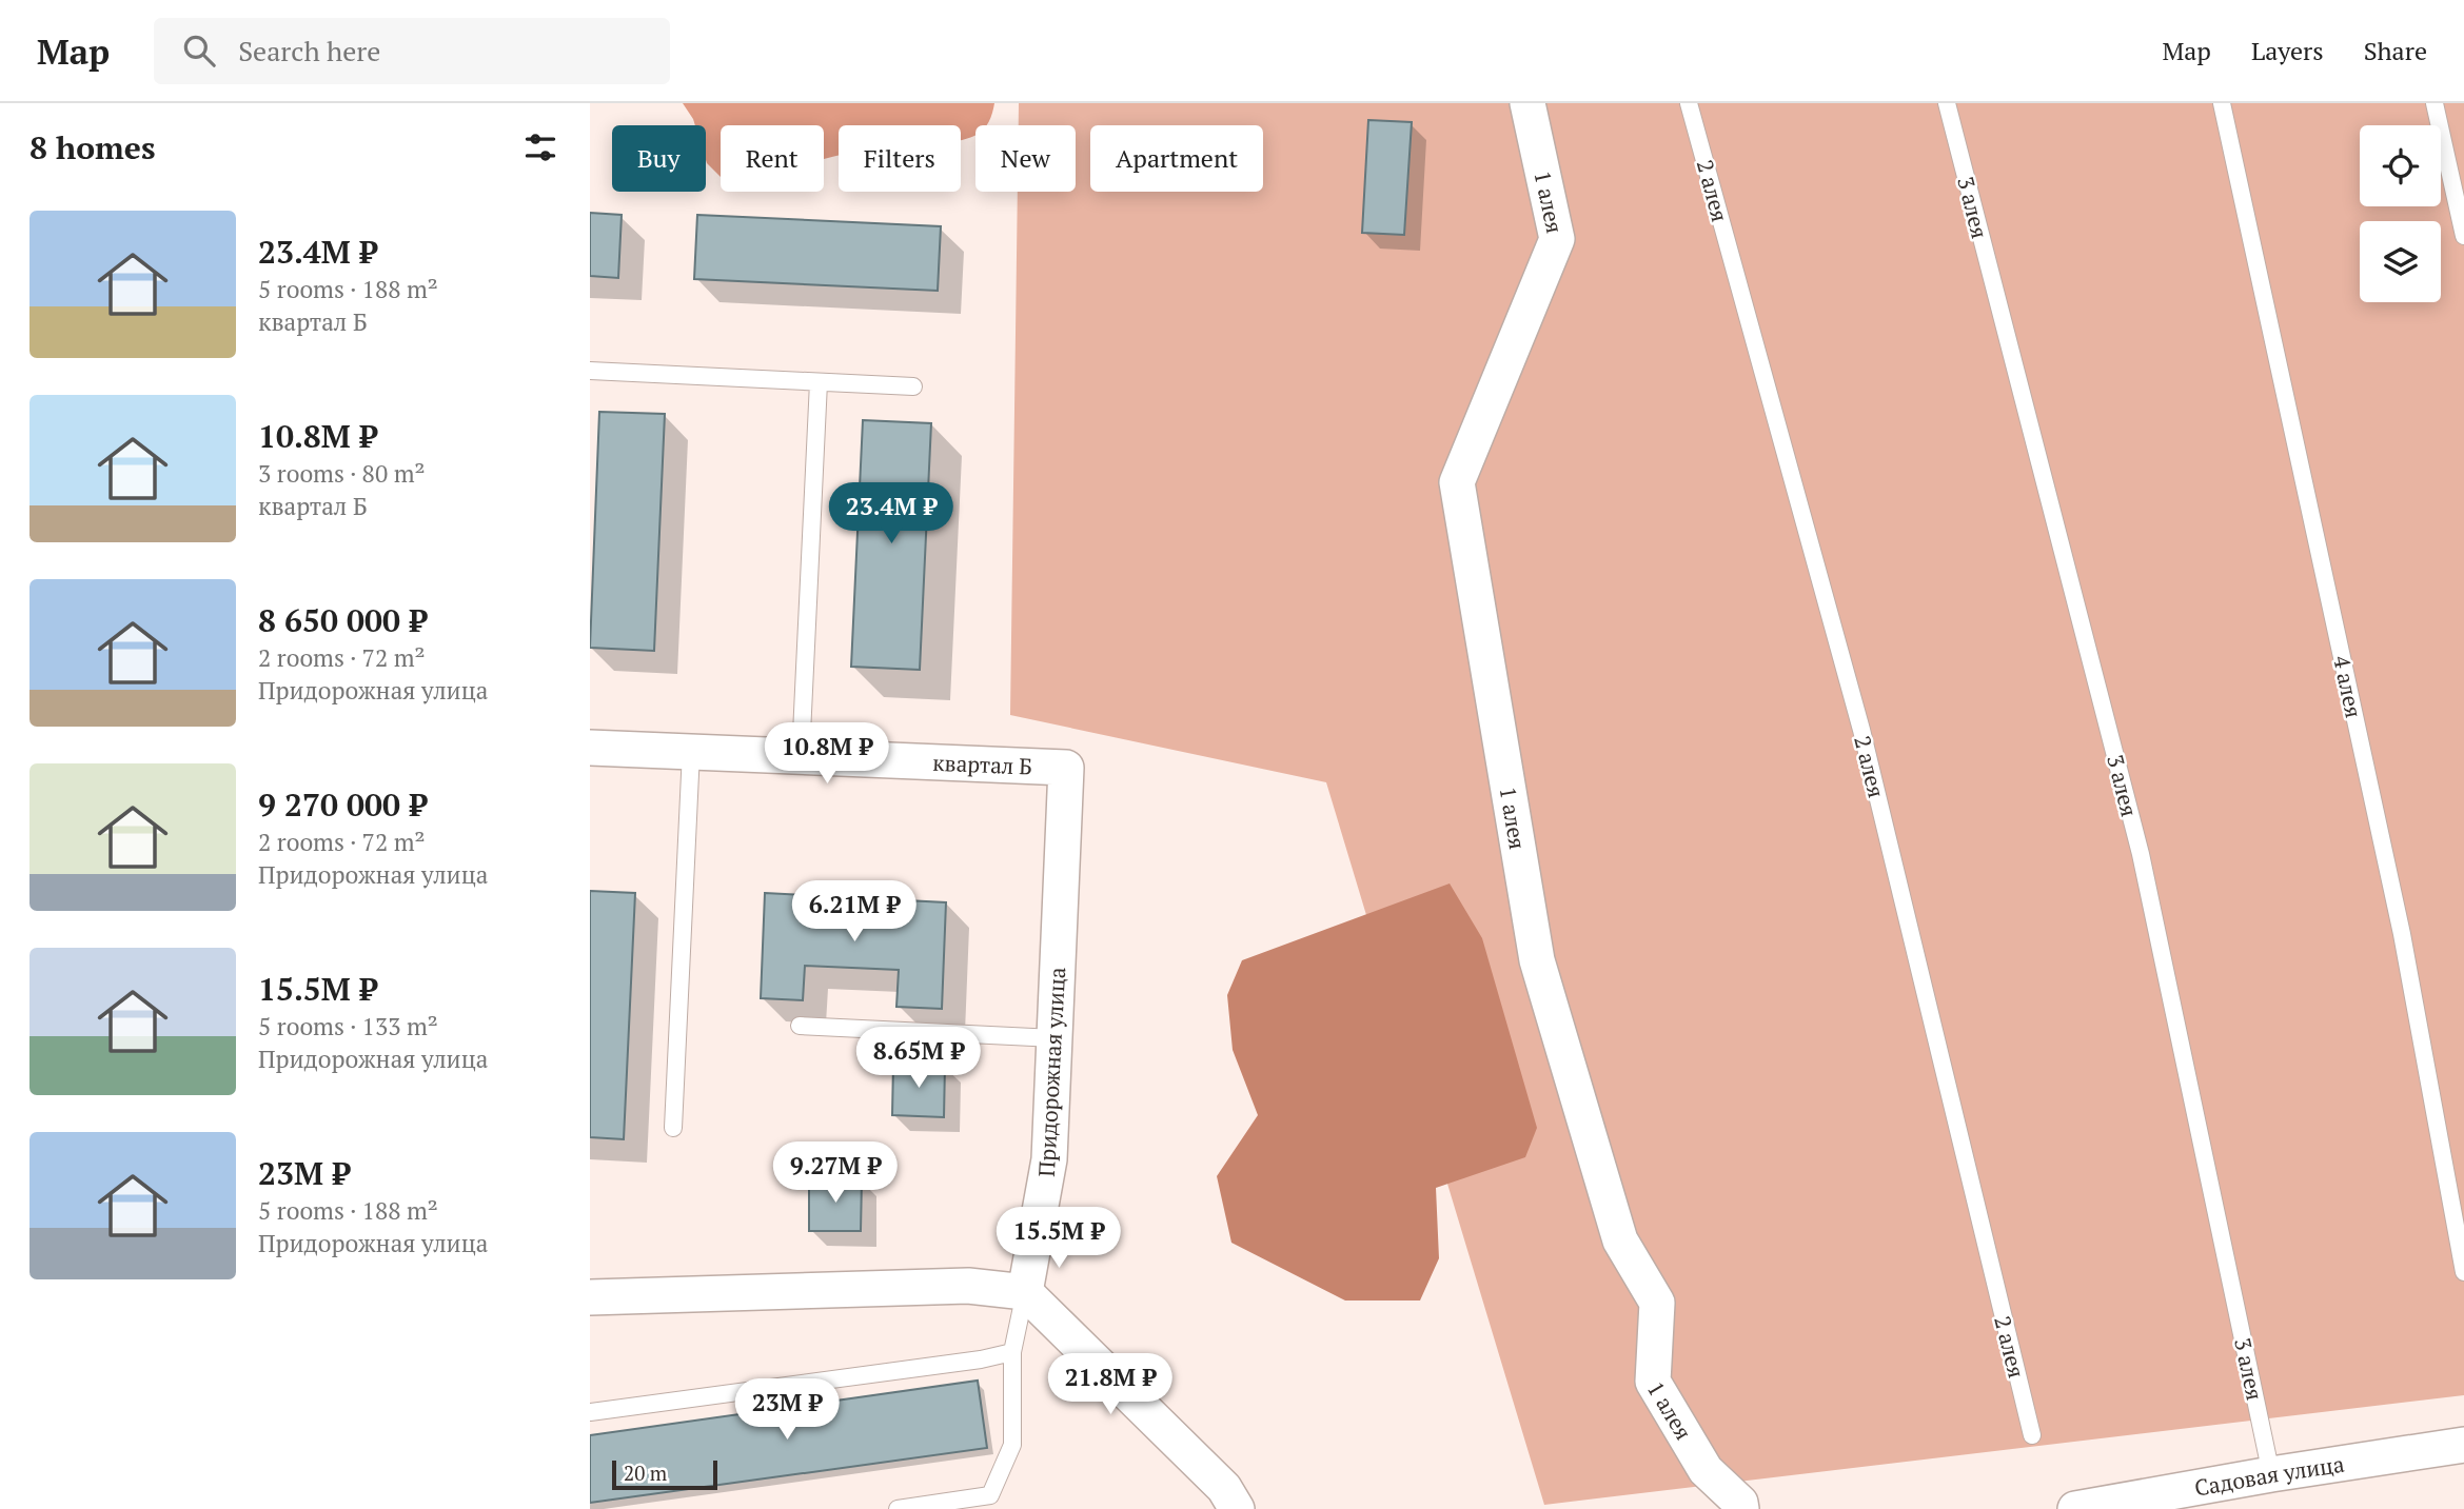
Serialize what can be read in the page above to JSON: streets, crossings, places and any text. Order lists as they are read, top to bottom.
{
  "streets": {
    "street": [
      "1 алея",
      "квартал Б",
      "Придорожная улица",
      "Садовая улица"
    ],
    "lane": ["2 алея", "3 алея", "4 алея"]
  },
  "crossings": [
    ["3 алея", "Садовая улица"],
    ["квартал Б", "Придорожная улица"]
  ],
  "scale_bar": "20 m",
  "page": {
    "header": "Map",
    "search": "Search here",
    "nav": ["Map", "Layers", "Share"],
    "heading": "8 homes",
    "chip": [
      "Buy",
      "Rent",
      "Filters",
      "New",
      "Apartment"
    ],
    "list": [
      {
        "name": "23.4M ₽",
        "note": "5 rooms · 188 m² · квартал Б"
      },
      {
        "name": "10.8M ₽",
        "note": "3 rooms · 80 m² · квартал Б"
      },
      {
        "name": "8 650 000 ₽",
        "note": "2 rooms · 72 m² · Придорожная улица"
      },
      {
        "name": "9 270 000 ₽",
        "note": "2 rooms · 72 m² · Придорожная улица"
      },
      {
        "name": "15.5M ₽",
        "note": "5 rooms · 133 m² · Придорожная улица"
      },
      {
        "name": "23M ₽",
        "note": "5 rooms · 188 m² · Придорожная улица"
      }
    ],
    "price": [
      "23.4M ₽",
      "10.8M ₽",
      "6.21M ₽",
      "8.65M ₽",
      "9.27M ₽",
      "15.5M ₽",
      "21.8M ₽",
      "23M ₽"
    ],
    "scale": "20 m"
  }
}
